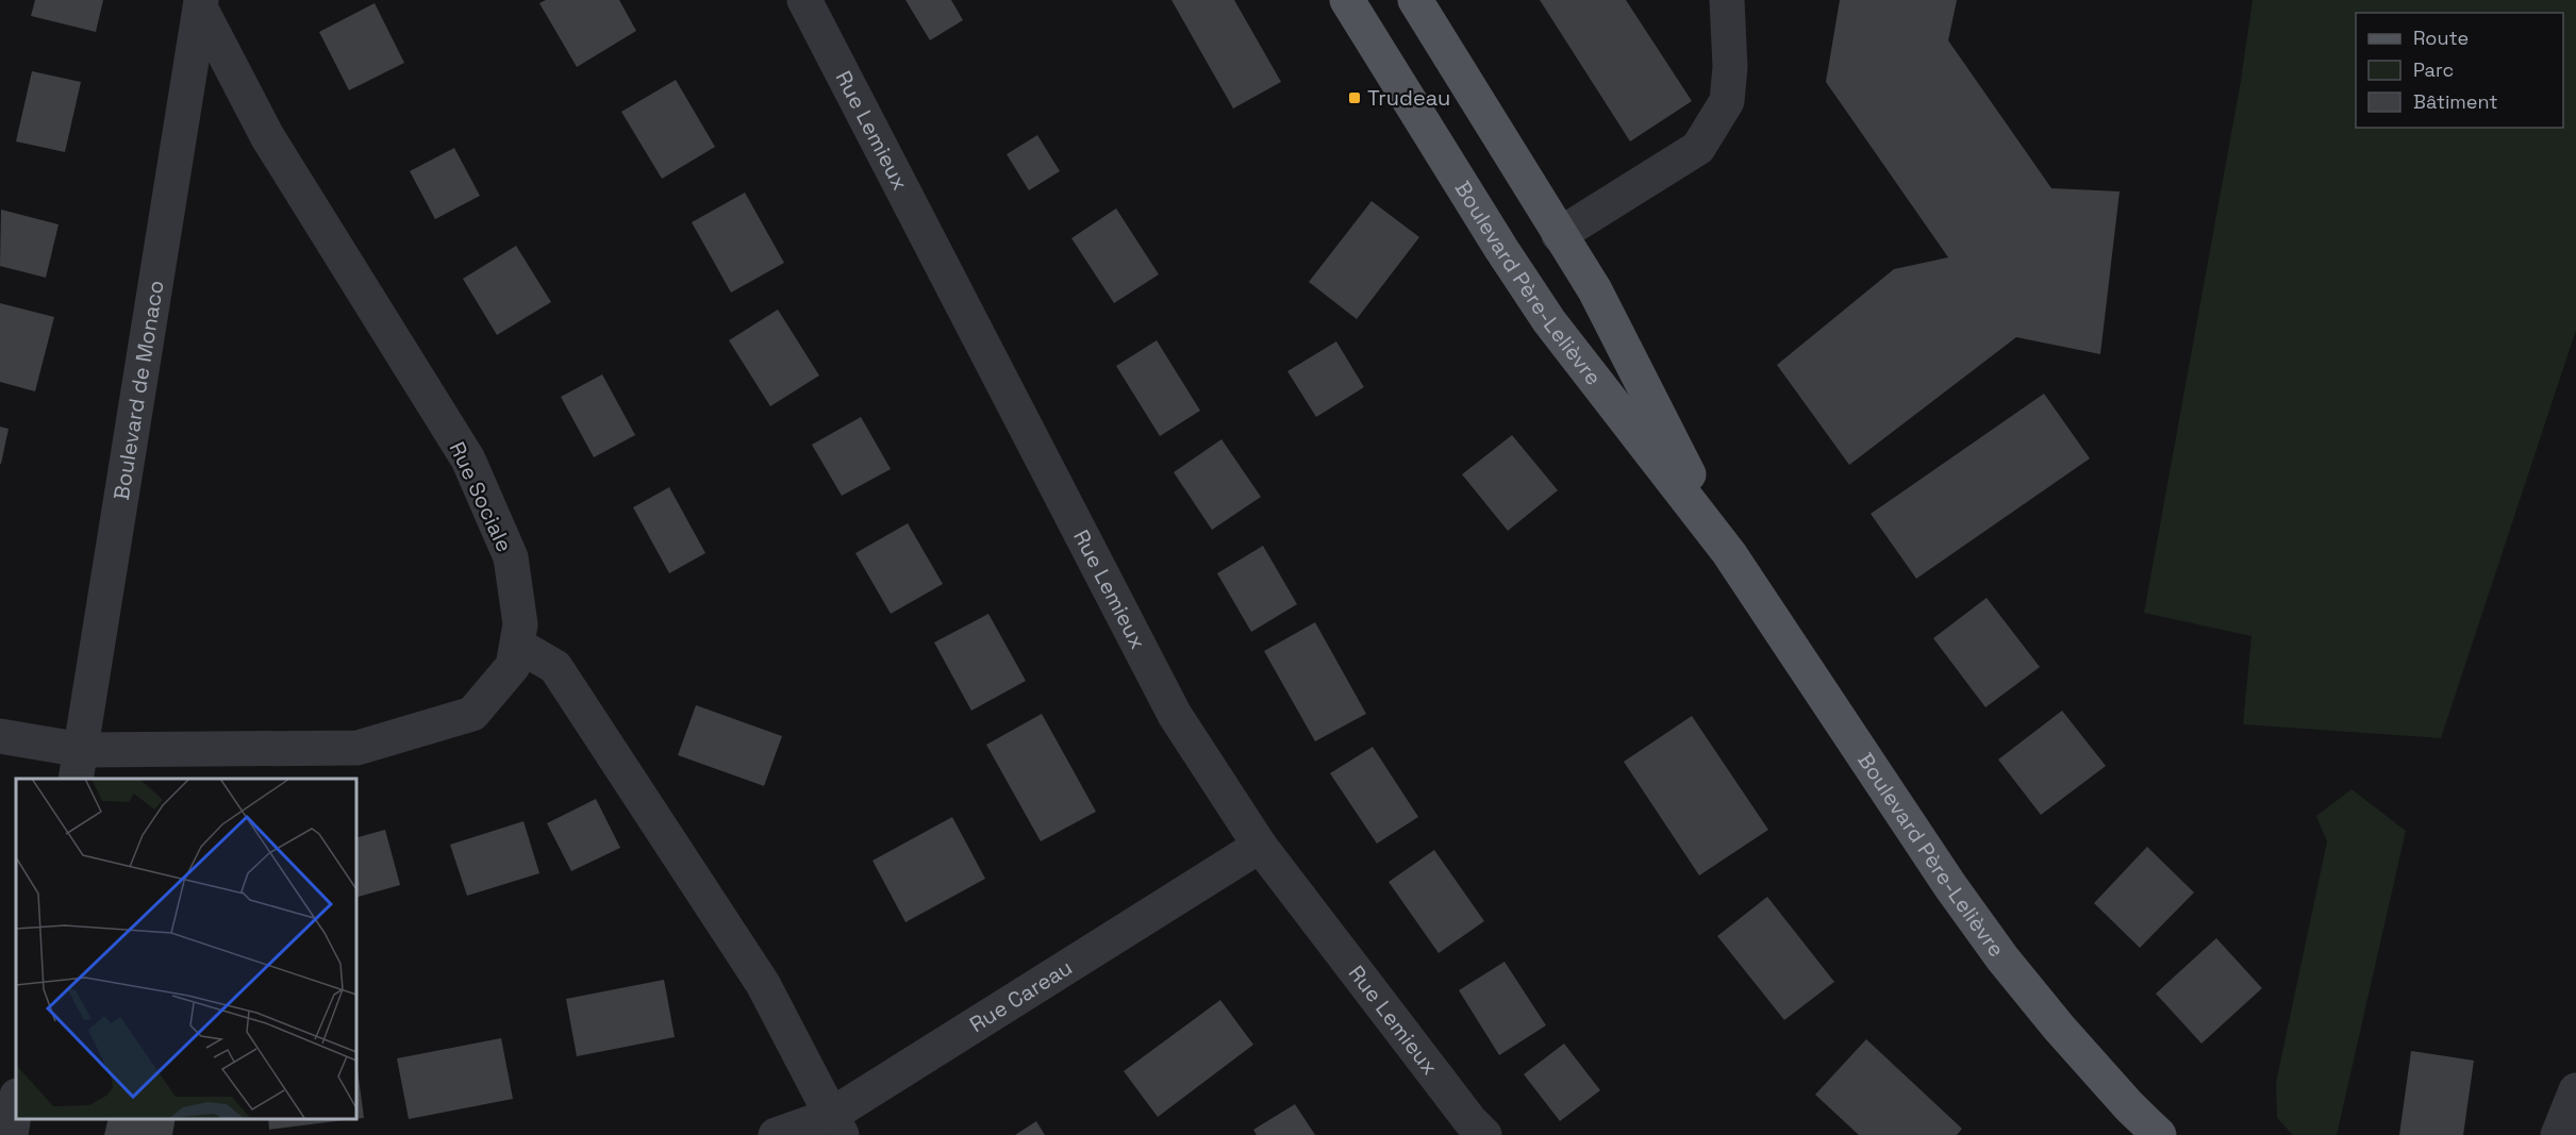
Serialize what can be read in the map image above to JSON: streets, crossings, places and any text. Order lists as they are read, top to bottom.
{
  "streets": {
    "main road": ["Boulevard Père-Lelièvre"],
    "street": [
      "Rue Lemieux",
      "Boulevard de Monaco",
      "Rue Sociale",
      "Rue Careau"
    ]
  },
  "crossings": [
    ["Rue Lemieux", "Rue Careau"],
    ["Boulevard de Monaco", "Rue Sociale"]
  ],
  "places": {
    "transit": ["Trudeau"]
  },
  "legend": ["Route", "Parc", "Bâtiment"]
}
